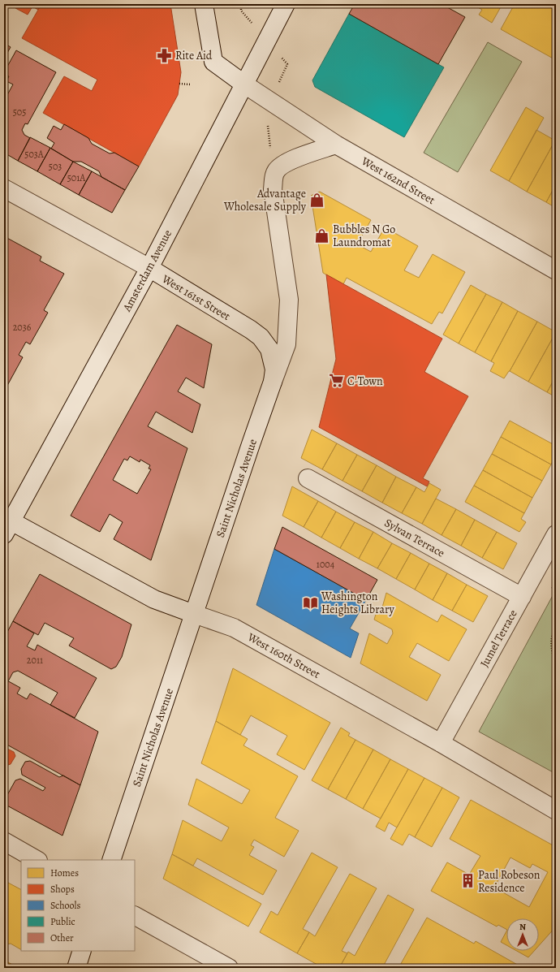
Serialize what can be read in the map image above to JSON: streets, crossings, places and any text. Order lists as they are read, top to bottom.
{
  "streets": {
    "street": [
      "West 162nd Street",
      "Amsterdam Avenue",
      "West 161st Street",
      "Saint Nicholas Avenue",
      "Sylvan Terrace",
      "Jumel Terrace",
      "West 160th Street"
    ]
  },
  "crossings": [
    ["West 162nd Street", "Amsterdam Avenue"],
    ["West 162nd Street", "Saint Nicholas Avenue"],
    ["Amsterdam Avenue", "West 161st Street"],
    ["Amsterdam Avenue", "West 160th Street"],
    ["West 161st Street", "Saint Nicholas Avenue"],
    ["Saint Nicholas Avenue", "West 160th Street"],
    ["Sylvan Terrace", "Jumel Terrace"],
    ["Jumel Terrace", "West 160th Street"]
  ],
  "places": {
    "pharmacy": ["Rite Aid"],
    "shop": ["Advantage Wholesale Supply", "Bubbles N Go Laundromat"],
    "supermarket": ["C-Town"],
    "library": ["Washington Heights Library"],
    "building": ["Paul Robeson Residence"]
  },
  "house_numbers": [
    "505",
    "503A",
    "503",
    "501A",
    "2036",
    "1004",
    "2011"
  ],
  "legend": [
    "Homes",
    "Shops",
    "Schools",
    "Public",
    "Other"
  ],
  "north": "top"
}
